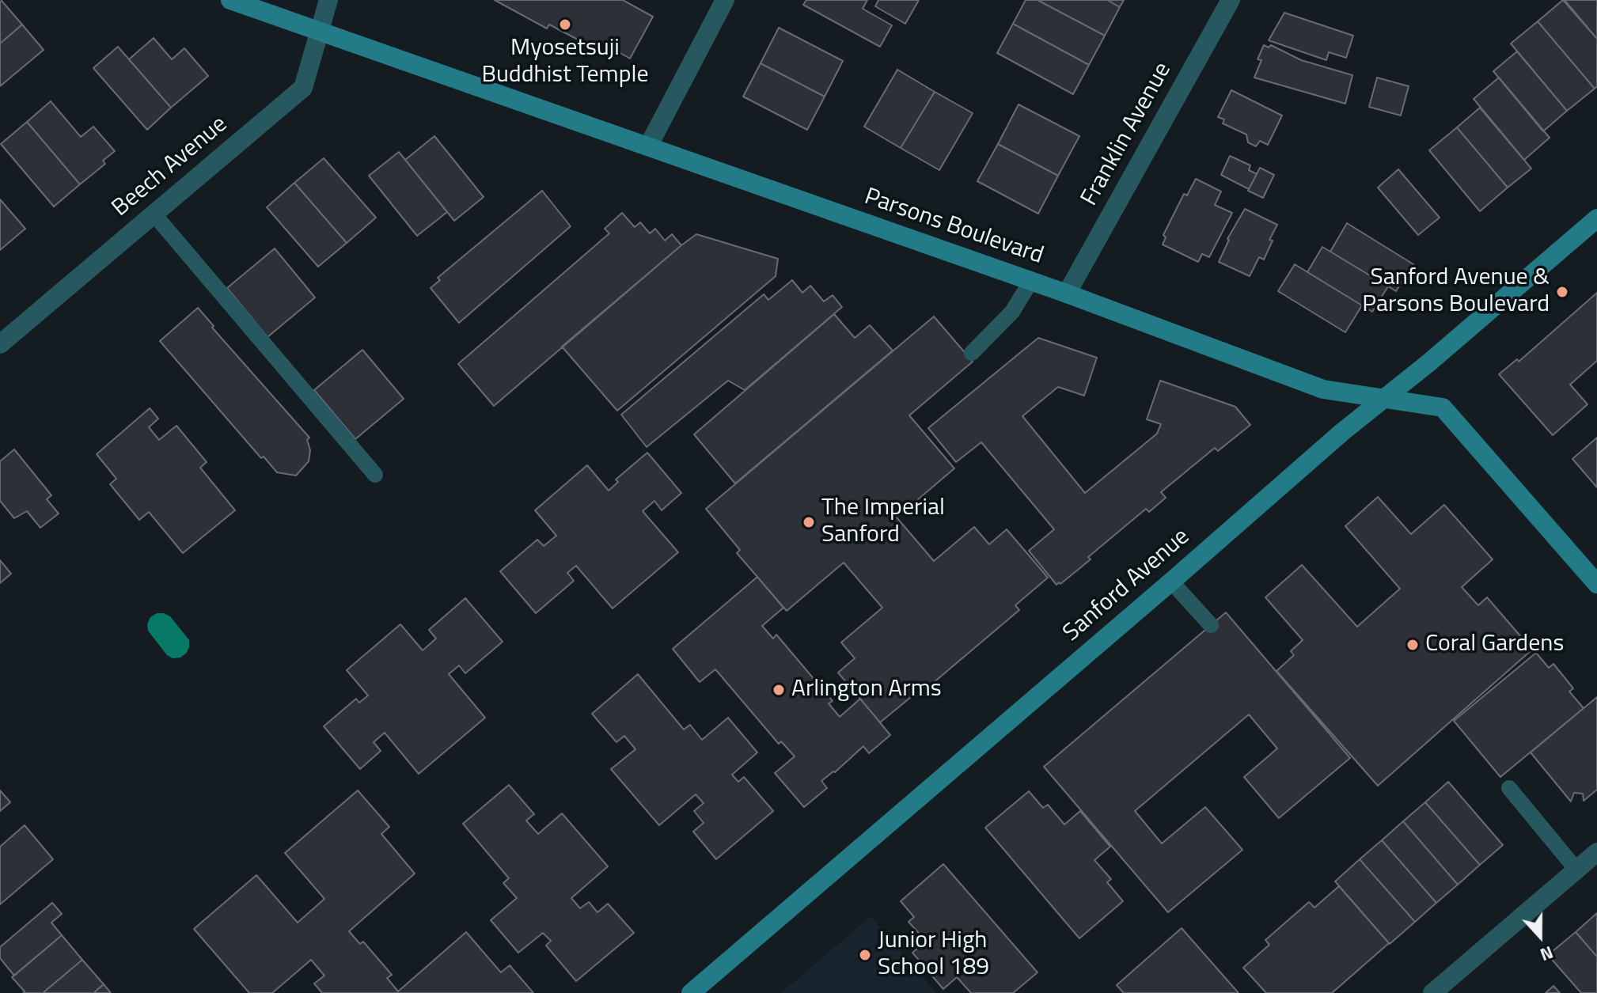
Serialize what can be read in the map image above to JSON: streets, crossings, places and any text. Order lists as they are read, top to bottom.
{
  "streets": {
    "street": [
      "Franklin Avenue",
      "Beech Avenue",
      "Parsons Boulevard",
      "Sanford Avenue"
    ]
  },
  "crossings": [
    ["Franklin Avenue", "Parsons Boulevard"],
    ["Beech Avenue", "Parsons Boulevard"],
    ["Parsons Boulevard", "Sanford Avenue"]
  ],
  "places": [
    "Myosetsuji Buddhist Temple",
    "Sanford Avenue & Parsons Boulevard",
    "The Imperial Sanford",
    "Coral Gardens",
    "Arlington Arms",
    "Junior High School 189"
  ],
  "north": "bottom"
}
